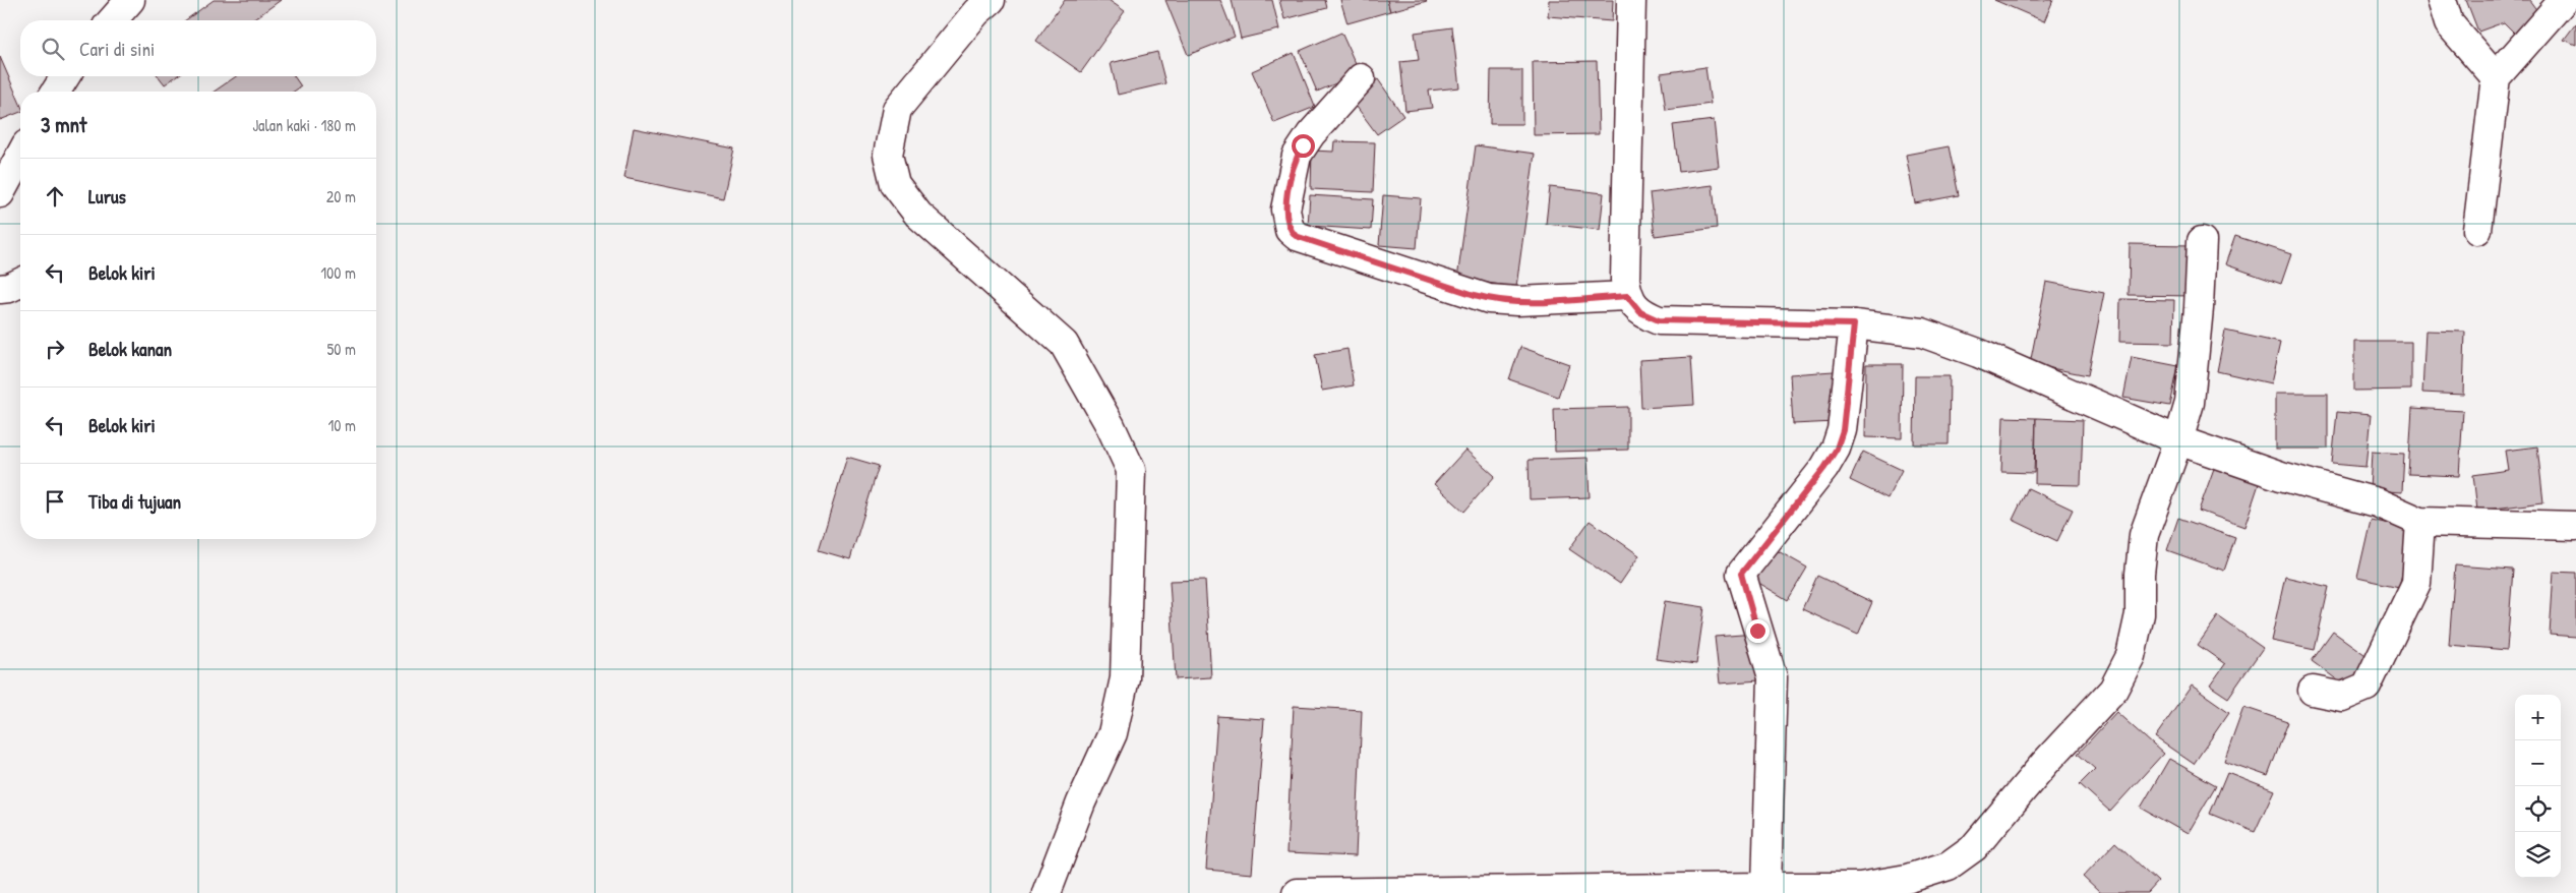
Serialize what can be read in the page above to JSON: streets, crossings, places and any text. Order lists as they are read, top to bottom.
{
  "page": {
    "search": "Cari di sini",
    "heading": ["3 mnt", "Jalan kaki · 180 m"],
    "list": [
      ["Lurus", "20 m"],
      ["Belok kiri", "100 m"],
      ["Belok kanan", "50 m"],
      ["Belok kiri", "10 m"],
      "Tiba di tujuan"
    ],
    "map_buttons": ["+", "−"]
  }
}
